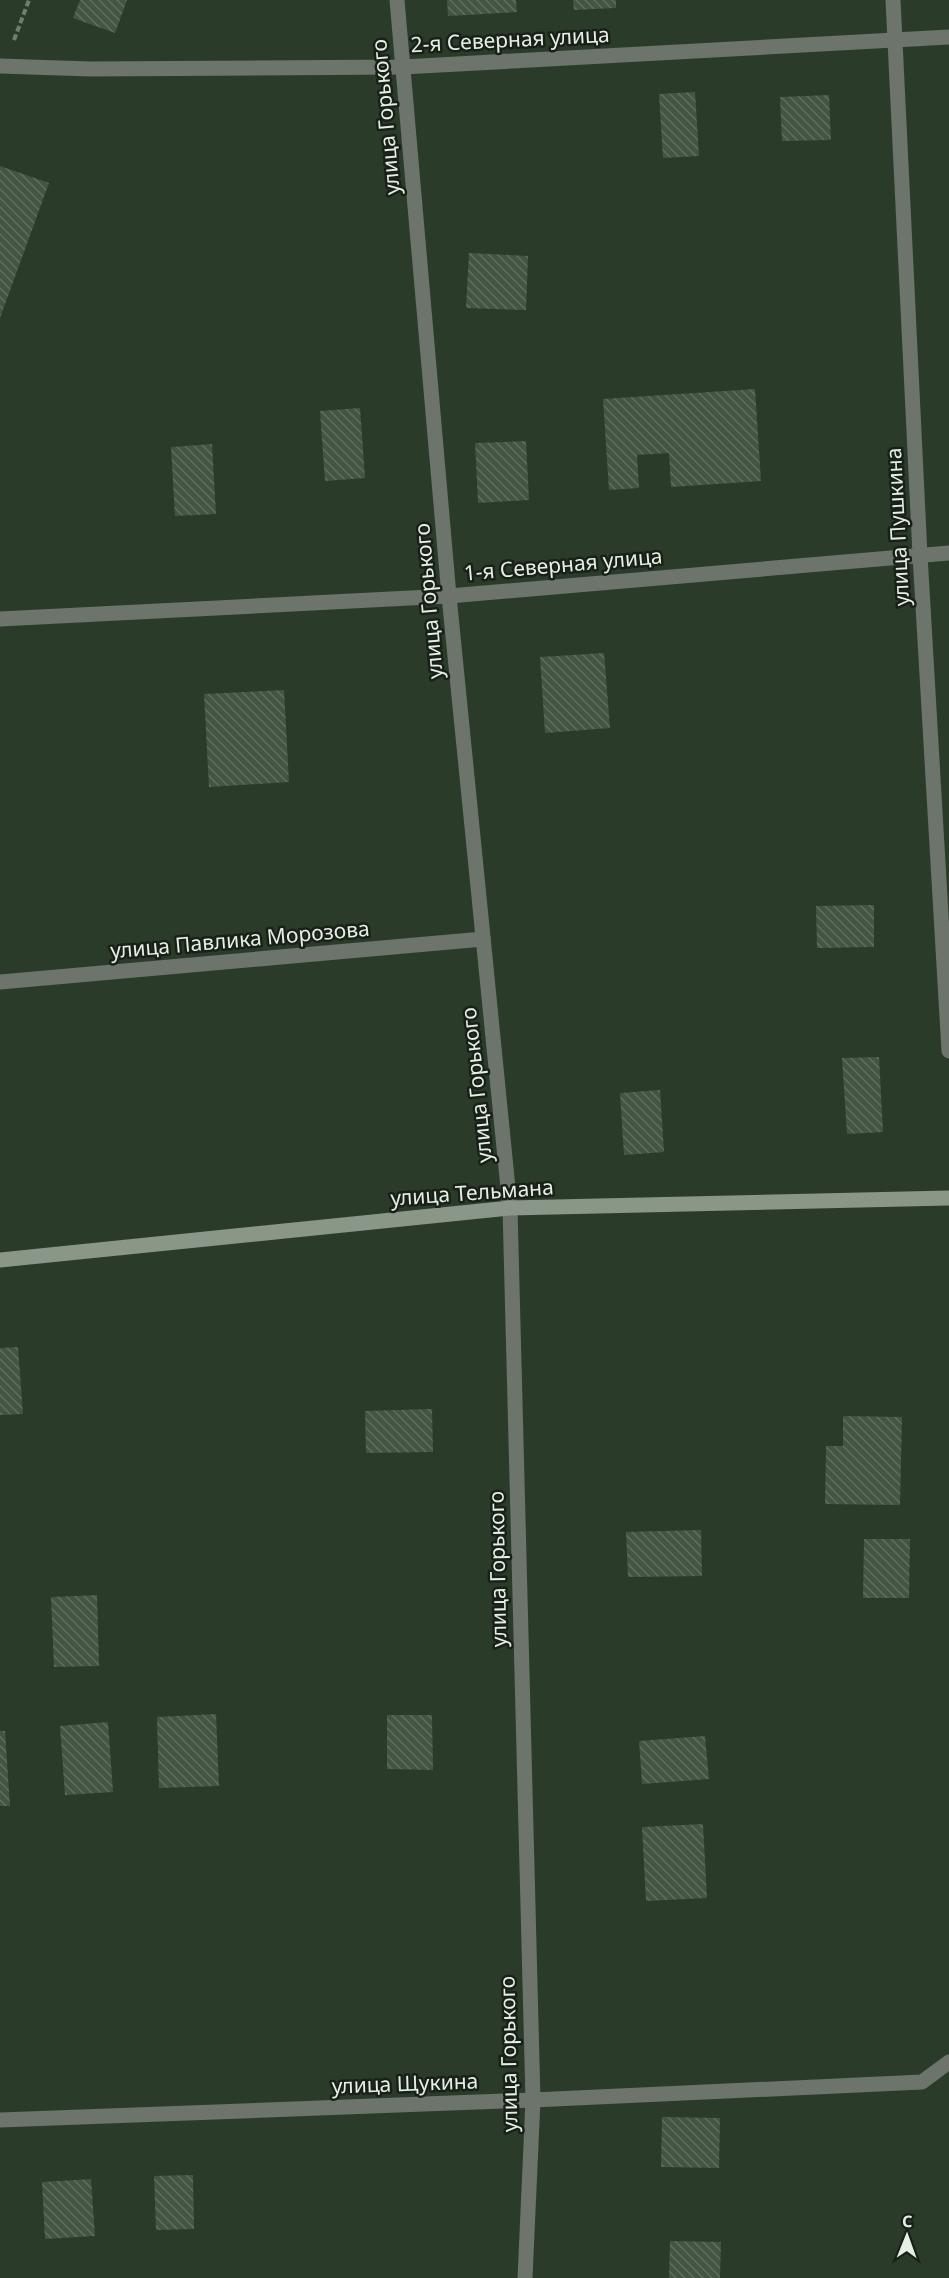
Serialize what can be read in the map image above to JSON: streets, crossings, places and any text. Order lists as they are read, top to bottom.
{
  "streets": {
    "street": [
      "2-я Северная улица",
      "улица Горького",
      "улица Пушкина",
      "1-я Северная улица",
      "улица Павлика Морозова",
      "улица Тельмана",
      "улица Щукина"
    ]
  },
  "crossings": [
    ["2-я Северная улица", "улица Горького"],
    ["2-я Северная улица", "улица Пушкина"],
    ["улица Горького", "1-я Северная улица"],
    ["улица Горького", "улица Павлика Морозова"],
    ["улица Горького", "улица Тельмана"],
    ["улица Горького", "улица Щукина"],
    ["улица Пушкина", "1-я Северная улица"]
  ],
  "north": "top"
}
